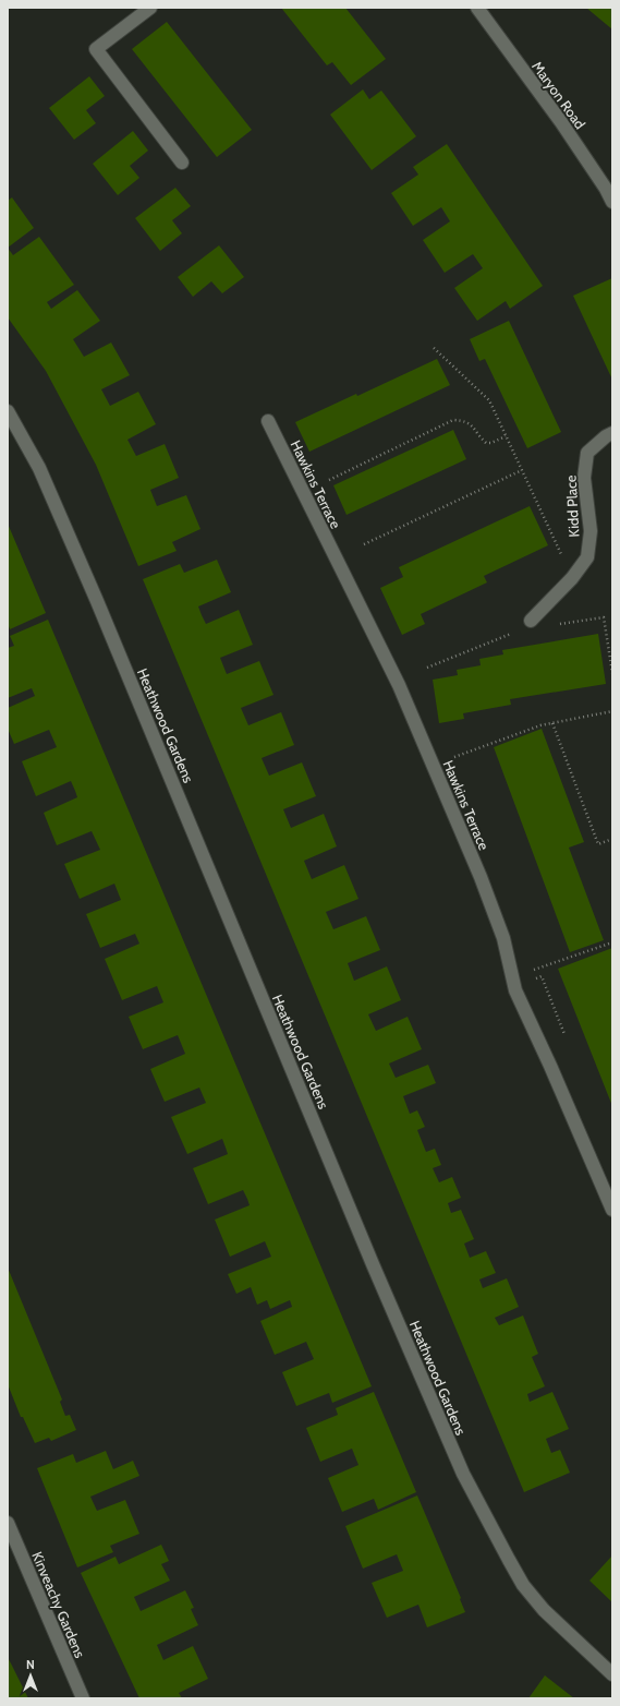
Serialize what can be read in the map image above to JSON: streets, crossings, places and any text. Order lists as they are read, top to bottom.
{
  "streets": {
    "street": [
      "Maryon Road",
      "Hawkins Terrace",
      "Kidd Place",
      "Heathwood Gardens",
      "Kinveachy Gardens"
    ]
  },
  "north": "top"
}
